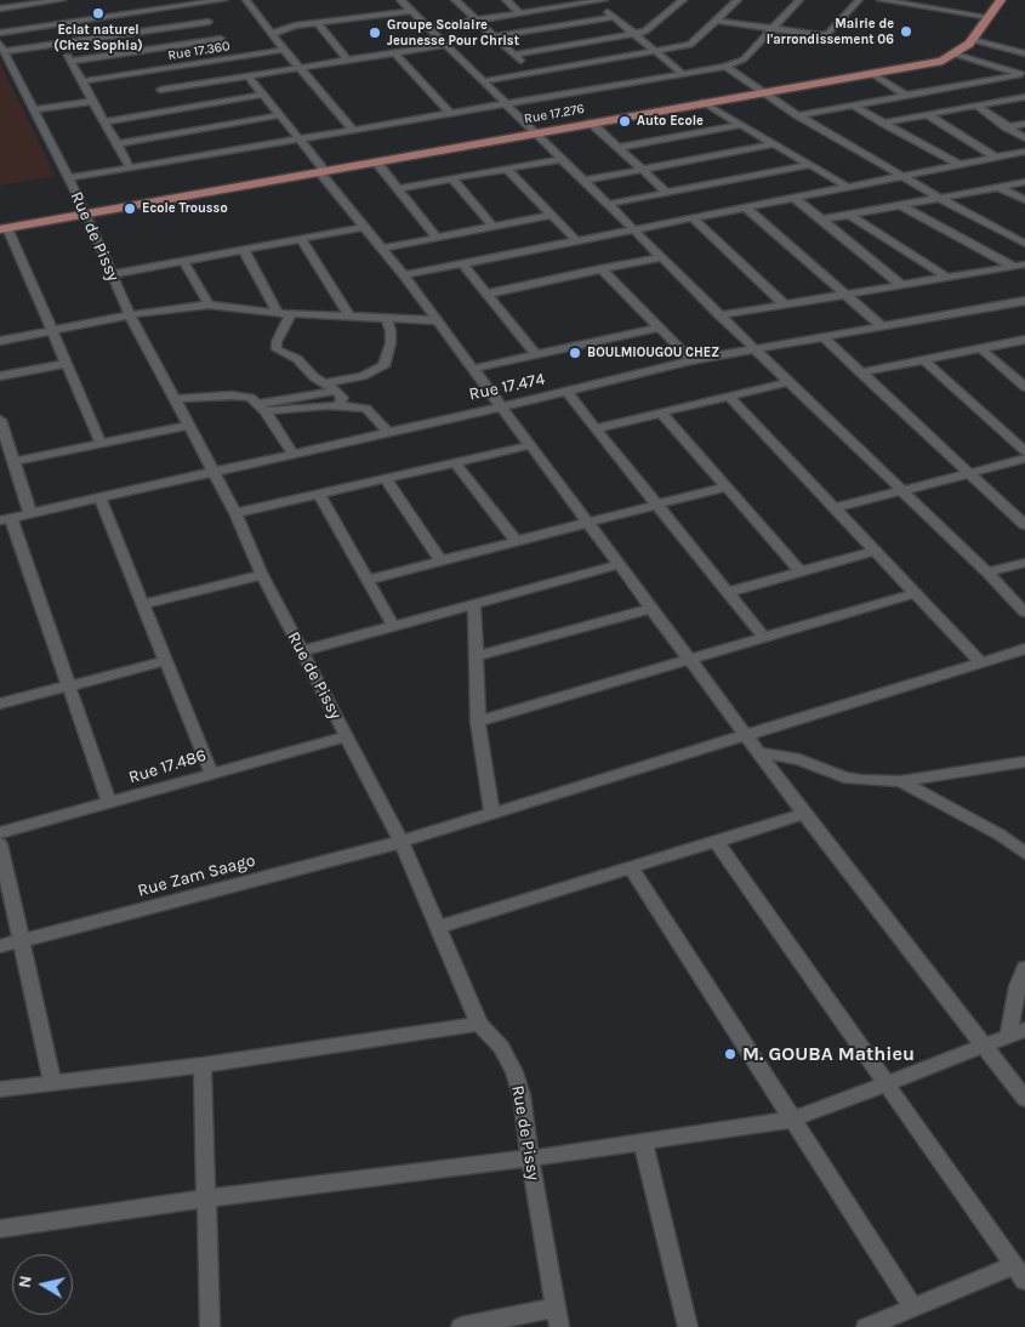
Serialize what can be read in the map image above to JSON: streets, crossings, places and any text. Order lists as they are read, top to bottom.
{
  "streets": {
    "main road": ["Rue 17.276"],
    "street": [
      "Rue 17.360",
      "Rue de Pissy",
      "Rue 17.474",
      "Rue 17.486",
      "Rue Zam Saago"
    ]
  },
  "crossings": [
    ["Rue 17.276", "Rue de Pissy"],
    ["Rue de Pissy", "Rue 17.474"],
    ["Rue de Pissy", "Rue 17.486"],
    ["Rue de Pissy", "Rue Zam Saago"]
  ],
  "places": [
    "Eclat naturel (Chez Sophia)",
    "Mairie de l'arrondissement 06",
    "Groupe Scolaire Jeunesse Pour Christ",
    "Auto Ecole",
    "Ecole Trousso",
    "BOULMIOUGOU CHEZ",
    "M. GOUBA Mathieu"
  ],
  "north": "left"
}
